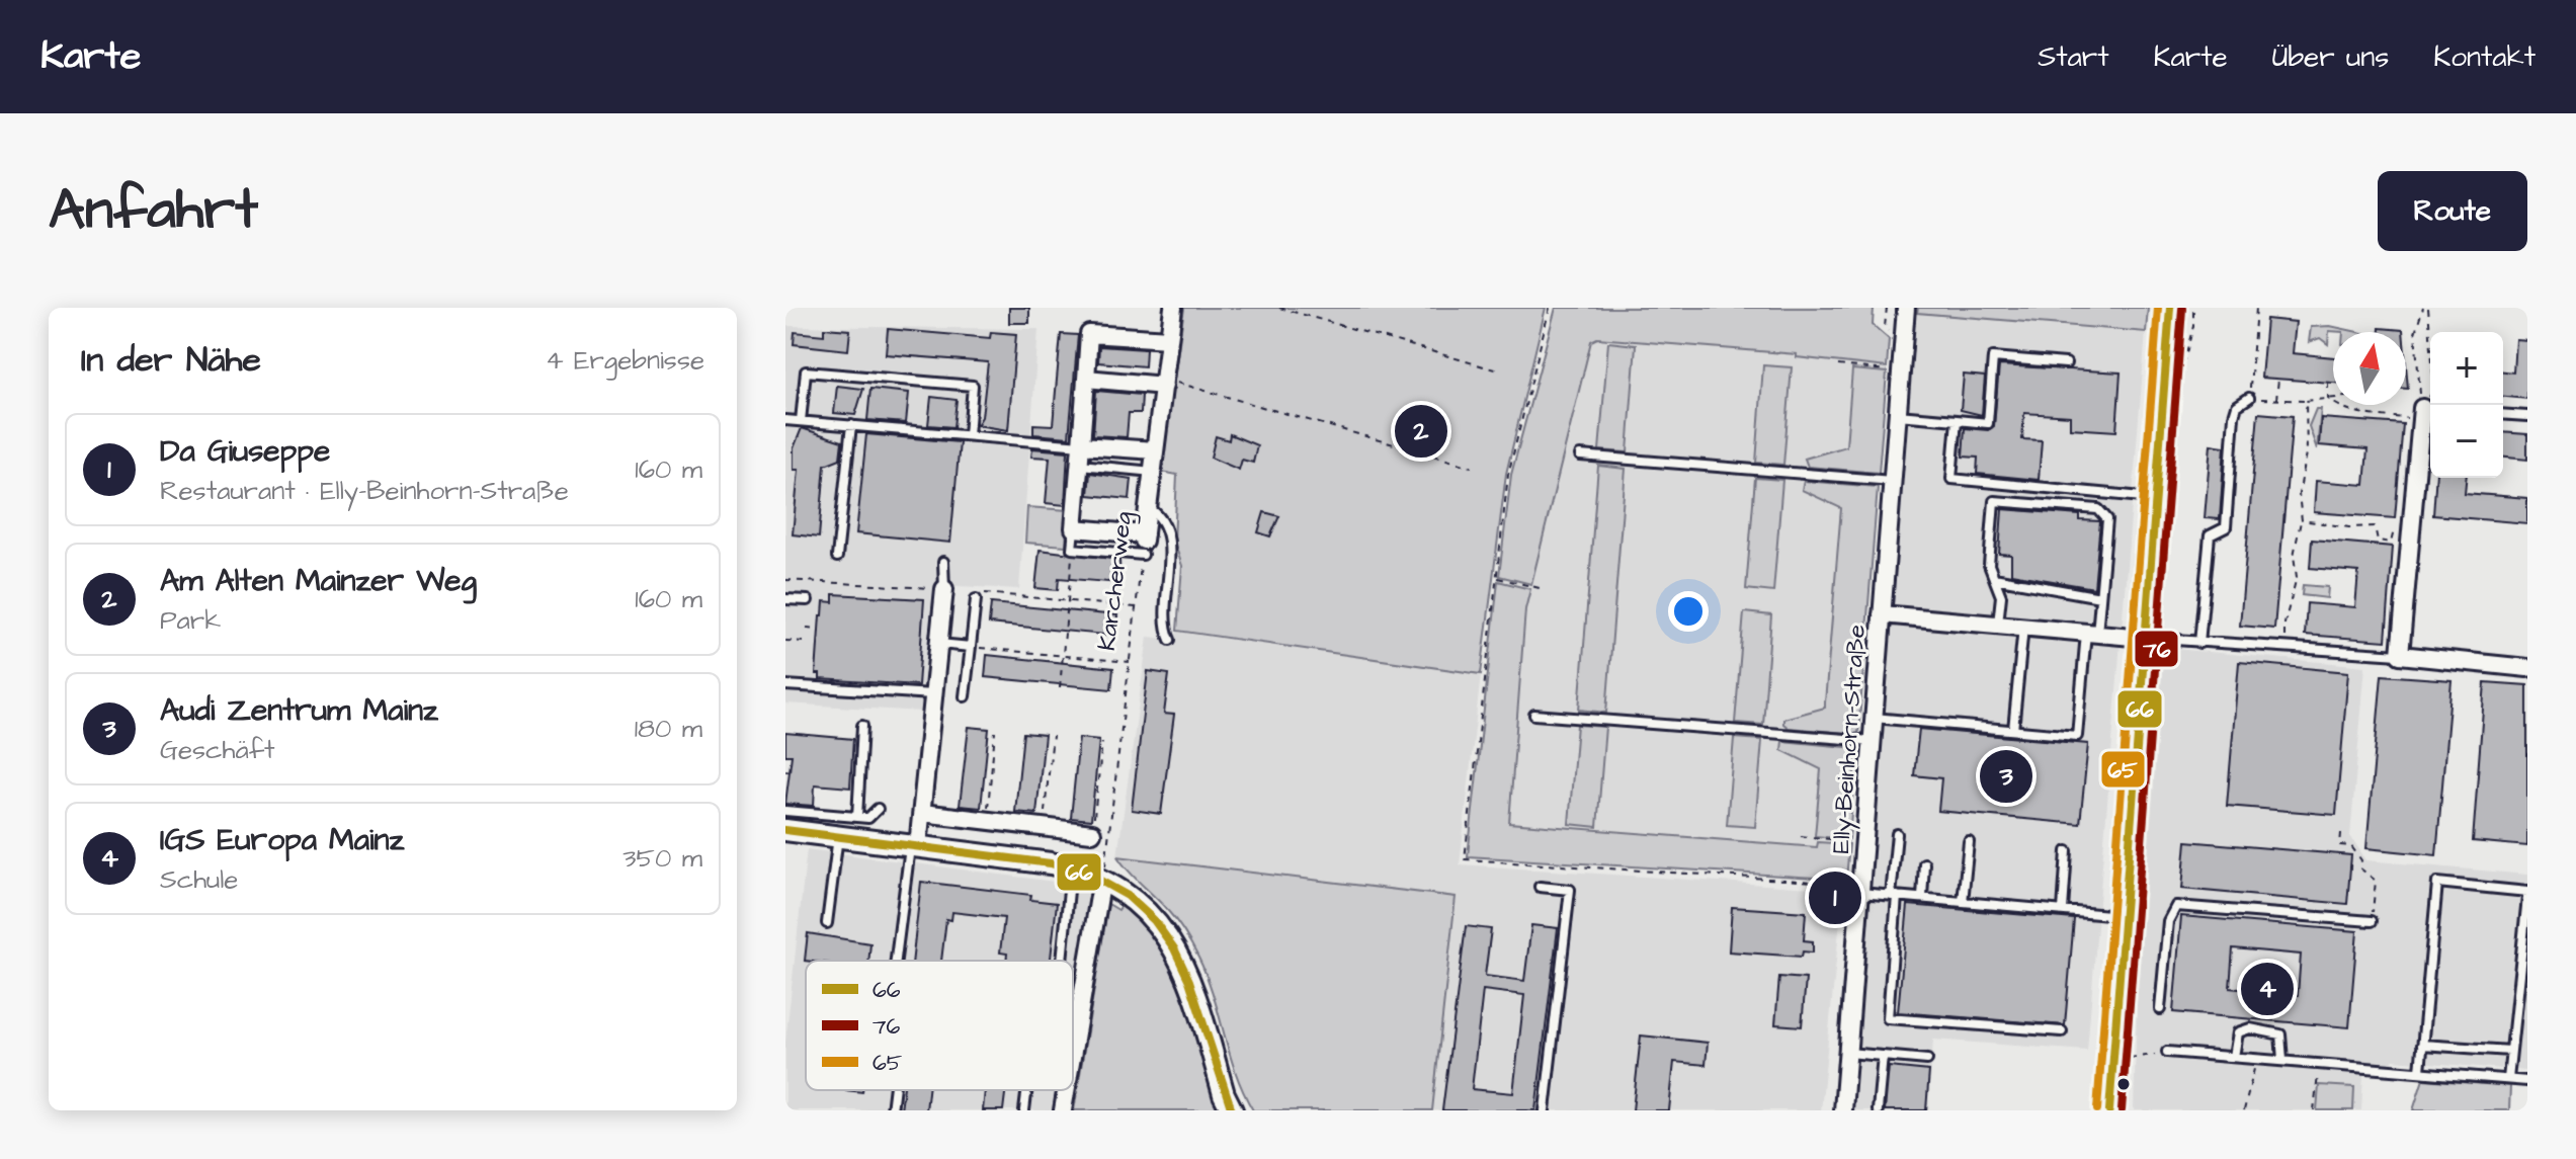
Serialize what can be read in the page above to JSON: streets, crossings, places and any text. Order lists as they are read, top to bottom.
{
  "streets": {
    "street": ["Karcherweg", "Elly-Beinhorn-Straße"]
  },
  "lines": ["transit line 66", "transit line 65", "transit line 76"],
  "legend": ["66", "76", "65"],
  "north": "top",
  "page": {
    "header": "Karte",
    "nav": [
      "Start",
      "Karte",
      "Über uns",
      "Kontakt"
    ],
    "title": "Anfahrt",
    "buttons": "Route",
    "heading": ["In der Nähe", "4 Ergebnisse"],
    "map_buttons": ["+", "−"],
    "pins": [
      "2",
      "3",
      "1",
      "4"
    ],
    "list": [
      {
        "mark": "1",
        "name": "Da Giuseppe",
        "note": "Restaurant · Elly-Beinhorn-Straße",
        "value": "160 m"
      },
      {
        "mark": "2",
        "name": "Am Alten Mainzer Weg",
        "note": "Park",
        "value": "160 m"
      },
      {
        "mark": "3",
        "name": "Audi Zentrum Mainz",
        "note": "Geschäft",
        "value": "180 m"
      },
      {
        "mark": "4",
        "name": "IGS Europa Mainz",
        "note": "Schule",
        "value": "350 m"
      }
    ]
  }
}
